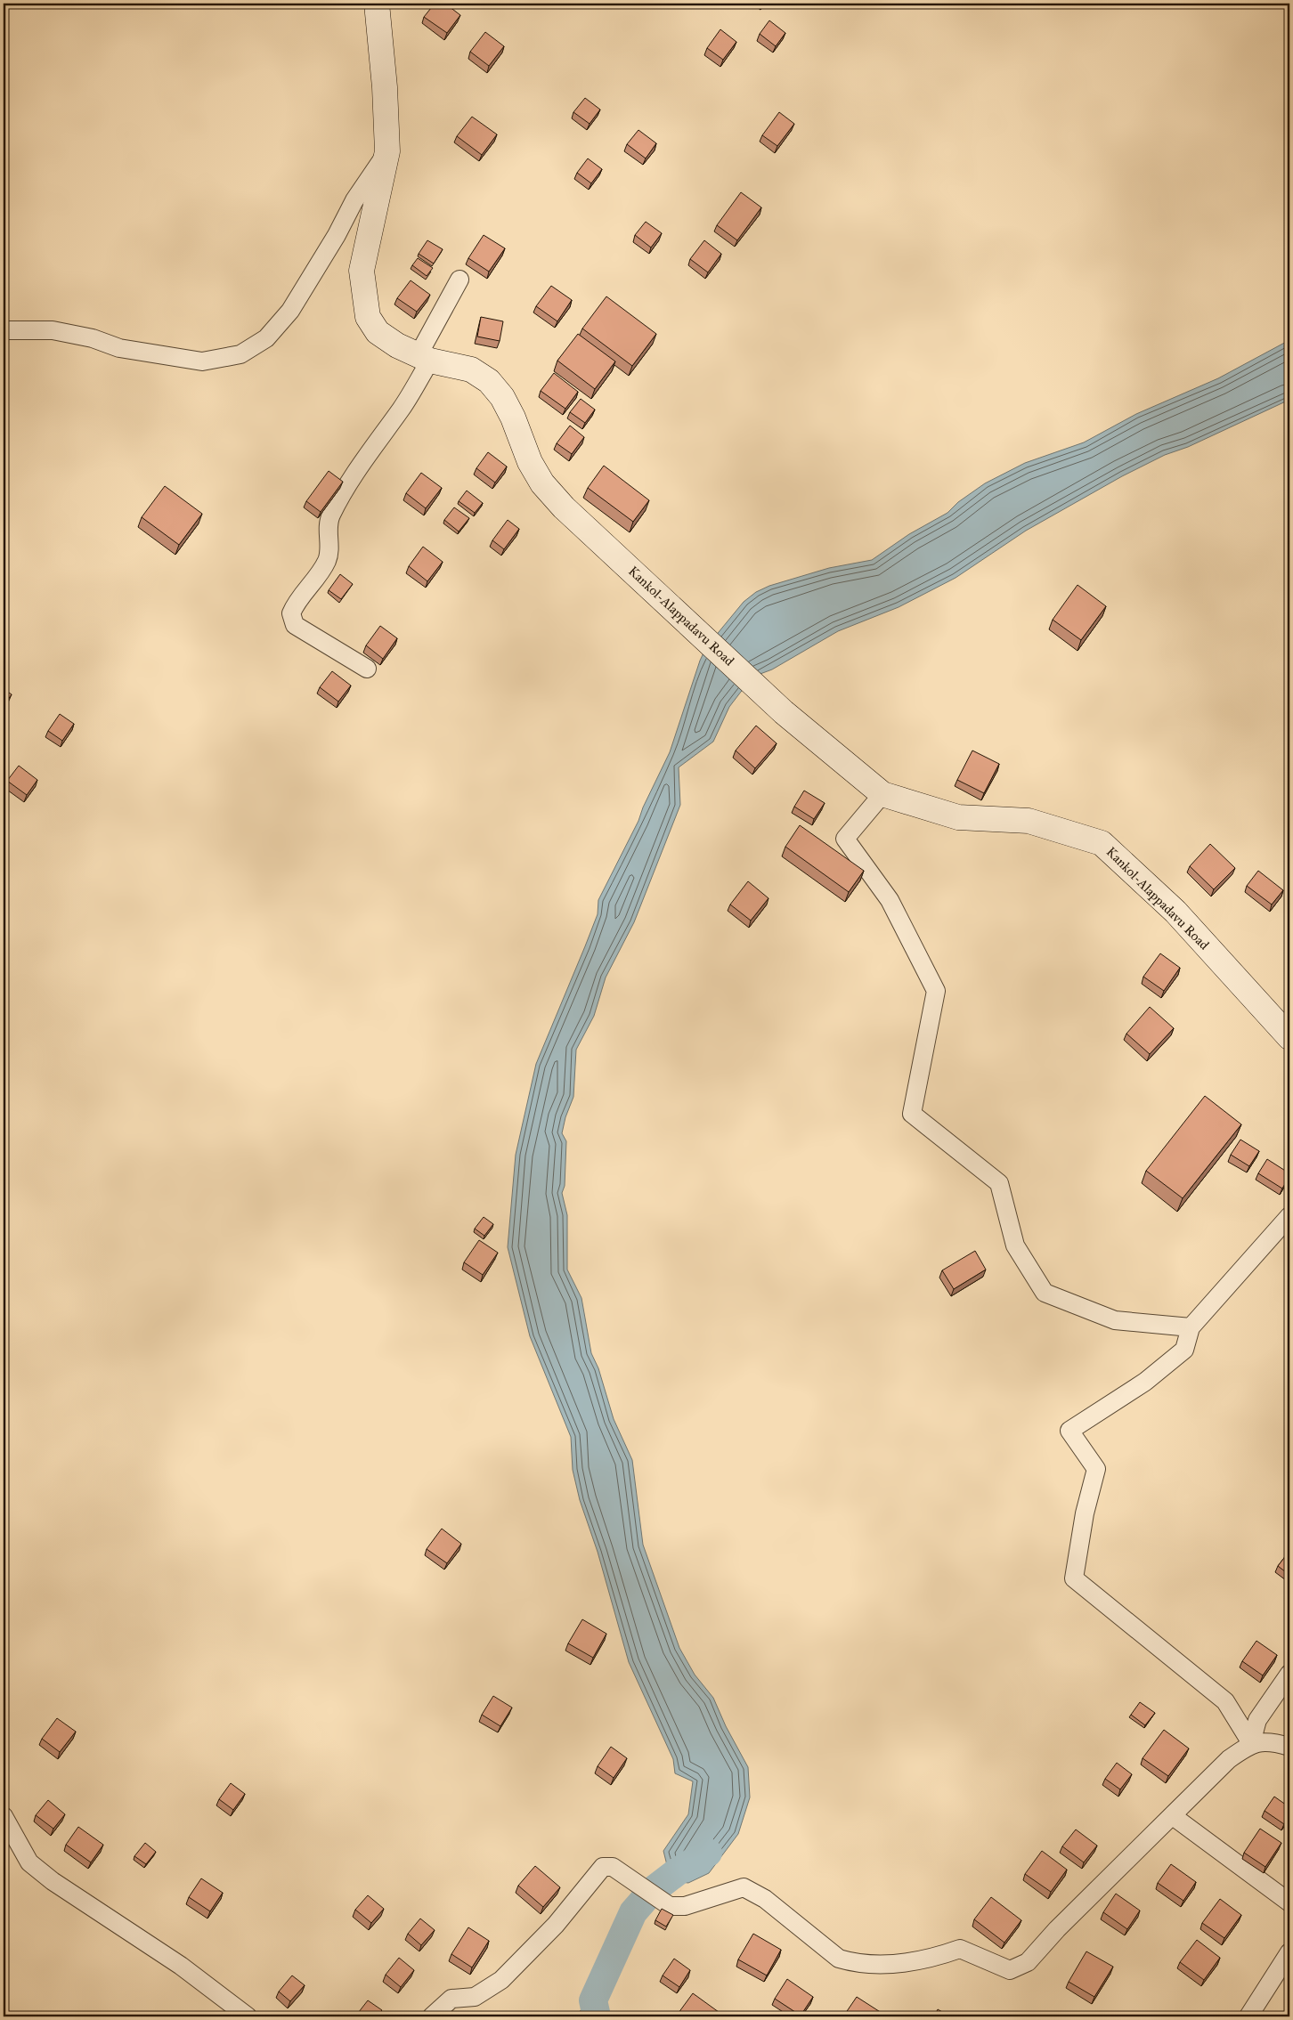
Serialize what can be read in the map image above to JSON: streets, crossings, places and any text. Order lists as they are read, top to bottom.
{
  "streets": {
    "main road": ["Kankol-Alappadavu Road"]
  }
}
